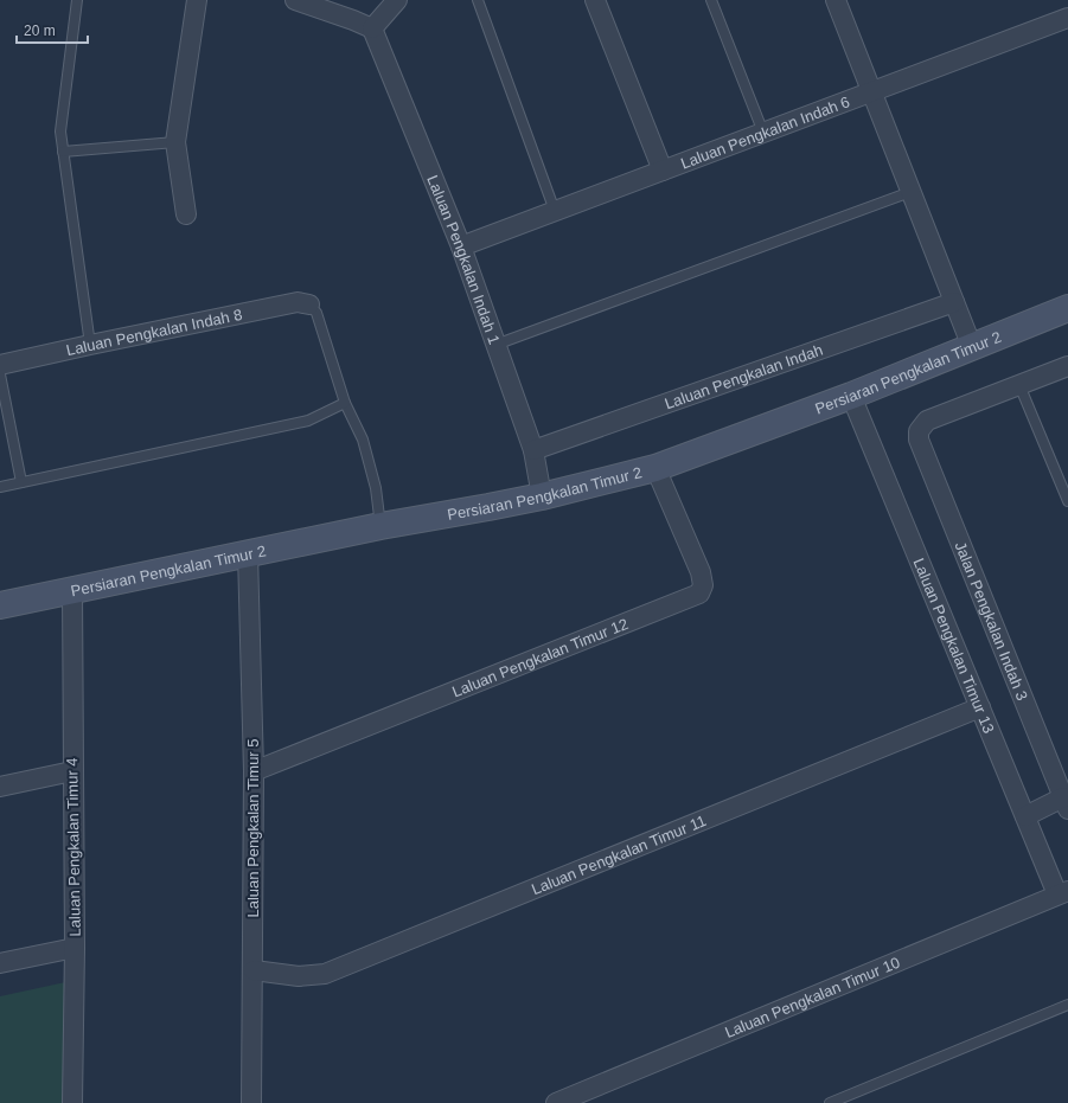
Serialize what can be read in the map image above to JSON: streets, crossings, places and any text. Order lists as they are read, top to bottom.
{
  "streets": {
    "street": [
      "Laluan Pengkalan Indah 6",
      "Laluan Pengkalan Indah 1",
      "Laluan Pengkalan Indah 8",
      "Persiaran Pengkalan Timur 2",
      "Laluan Pengkalan Indah",
      "Jalan Pengkalan Indah 3",
      "Laluan Pengkalan Timur 13",
      "Laluan Pengkalan Timur 12",
      "Laluan Pengkalan Timur 5",
      "Laluan Pengkalan Timur 4",
      "Laluan Pengkalan Timur 11",
      "Laluan Pengkalan Timur 10"
    ]
  },
  "crossings": [
    ["Laluan Pengkalan Indah 6", "Laluan Pengkalan Indah 1"],
    ["Laluan Pengkalan Indah 1", "Persiaran Pengkalan Timur 2"],
    ["Laluan Pengkalan Indah 1", "Laluan Pengkalan Indah"],
    ["Persiaran Pengkalan Timur 2", "Laluan Pengkalan Timur 13"],
    ["Persiaran Pengkalan Timur 2", "Laluan Pengkalan Timur 12"],
    ["Persiaran Pengkalan Timur 2", "Laluan Pengkalan Timur 5"],
    ["Persiaran Pengkalan Timur 2", "Laluan Pengkalan Timur 4"],
    ["Laluan Pengkalan Timur 13", "Laluan Pengkalan Timur 11"],
    ["Laluan Pengkalan Timur 13", "Laluan Pengkalan Timur 10"],
    ["Laluan Pengkalan Timur 12", "Laluan Pengkalan Timur 5"],
    ["Laluan Pengkalan Timur 5", "Laluan Pengkalan Timur 11"]
  ],
  "scale_bar": "20 m"
}
